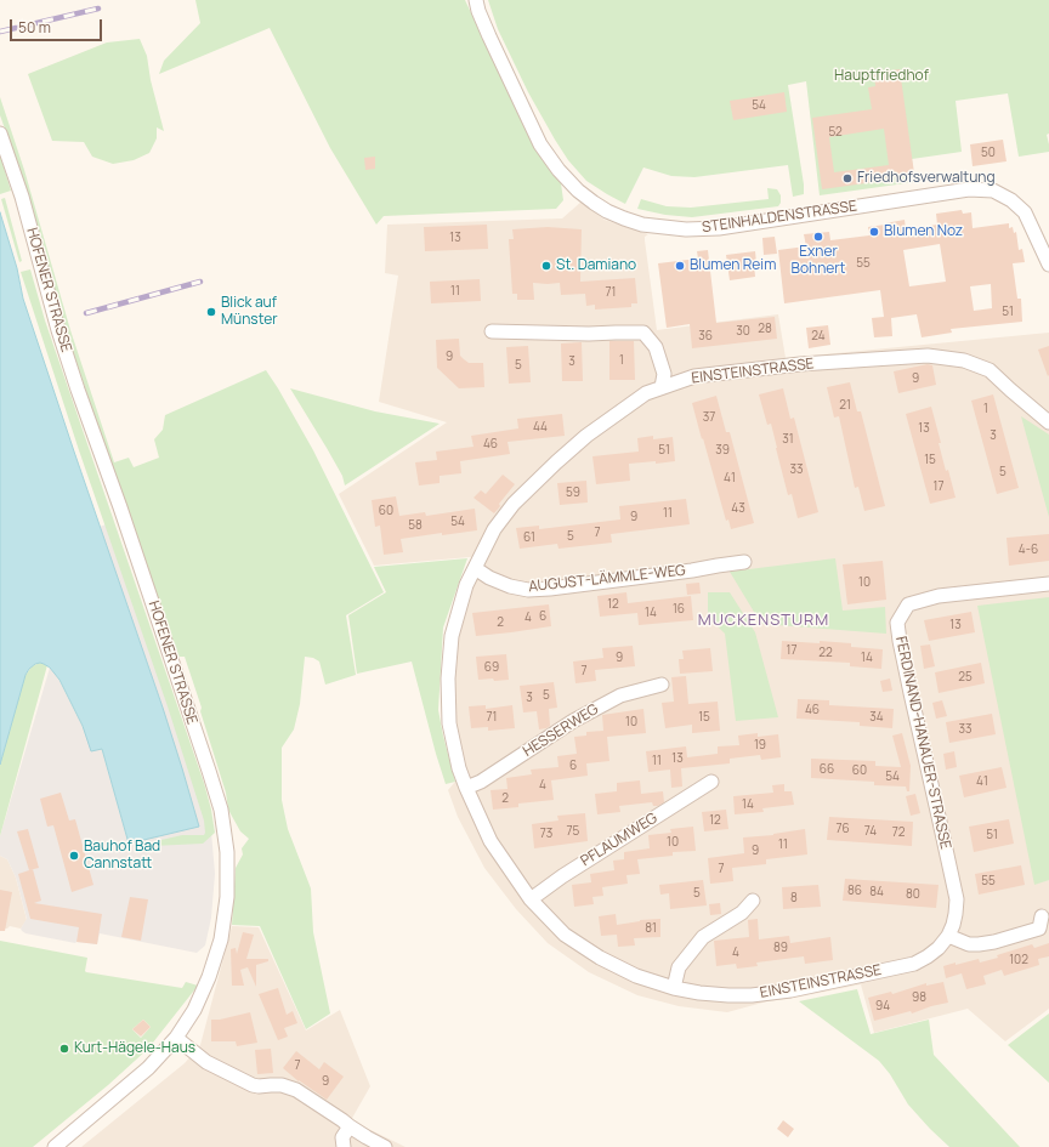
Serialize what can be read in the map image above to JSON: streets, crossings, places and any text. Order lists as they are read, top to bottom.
{
  "streets": {
    "street": [
      "STEINHALDENSTRASSE",
      "HOFENER STRASSE",
      "EINSTEINSTRASSE",
      "AUGUST-LÄMMLE-WEG",
      "HESSERWEG",
      "FERDINAND-HANAUER-STRASSE",
      "PFLAUMWEG"
    ]
  },
  "crossings": [
    ["EINSTEINSTRASSE", "AUGUST-LÄMMLE-WEG"],
    ["EINSTEINSTRASSE", "HESSERWEG"],
    ["EINSTEINSTRASSE", "FERDINAND-HANAUER-STRASSE"],
    ["EINSTEINSTRASSE", "PFLAUMWEG"]
  ],
  "districts": ["MUCKENSTURM"],
  "parks": ["Hauptfriedhof"],
  "places": [
    "Friedhofsverwaltung",
    "Blumen Noz",
    "Exner Bohnert",
    "St. Damiano",
    "Blumen Reim",
    "Blick auf Münster",
    "Bauhof Bad Cannstatt",
    "Kurt-Hägele-Haus"
  ],
  "house_numbers": [
    "54",
    "52",
    "50",
    "13",
    "55",
    "11",
    "71",
    "51",
    "28",
    "30",
    "36",
    "24",
    "9",
    "1",
    "3",
    "5",
    "9",
    "21",
    "1",
    "37",
    "44",
    "13",
    "3",
    "31",
    "46",
    "51",
    "39",
    "15",
    "33",
    "5",
    "41",
    "17",
    "59",
    "43",
    "60",
    "11",
    "9",
    "54",
    "58",
    "7",
    "5",
    "61",
    "4-6",
    "10",
    "12",
    "16",
    "14",
    "6",
    "4",
    "2",
    "13",
    "17",
    "22",
    "9",
    "14",
    "69",
    "7",
    "25",
    "5",
    "3",
    "46",
    "71",
    "15",
    "34",
    "10",
    "33",
    "19",
    "13",
    "11",
    "6",
    "66",
    "60",
    "54",
    "41",
    "4",
    "2",
    "14",
    "12",
    "76",
    "75",
    "74",
    "72",
    "73",
    "51",
    "10",
    "11",
    "9",
    "7",
    "55",
    "86",
    "84",
    "5",
    "80",
    "8",
    "81",
    "89",
    "4",
    "102",
    "98",
    "94",
    "7",
    "9"
  ],
  "scale_bar": "50 m"
}
